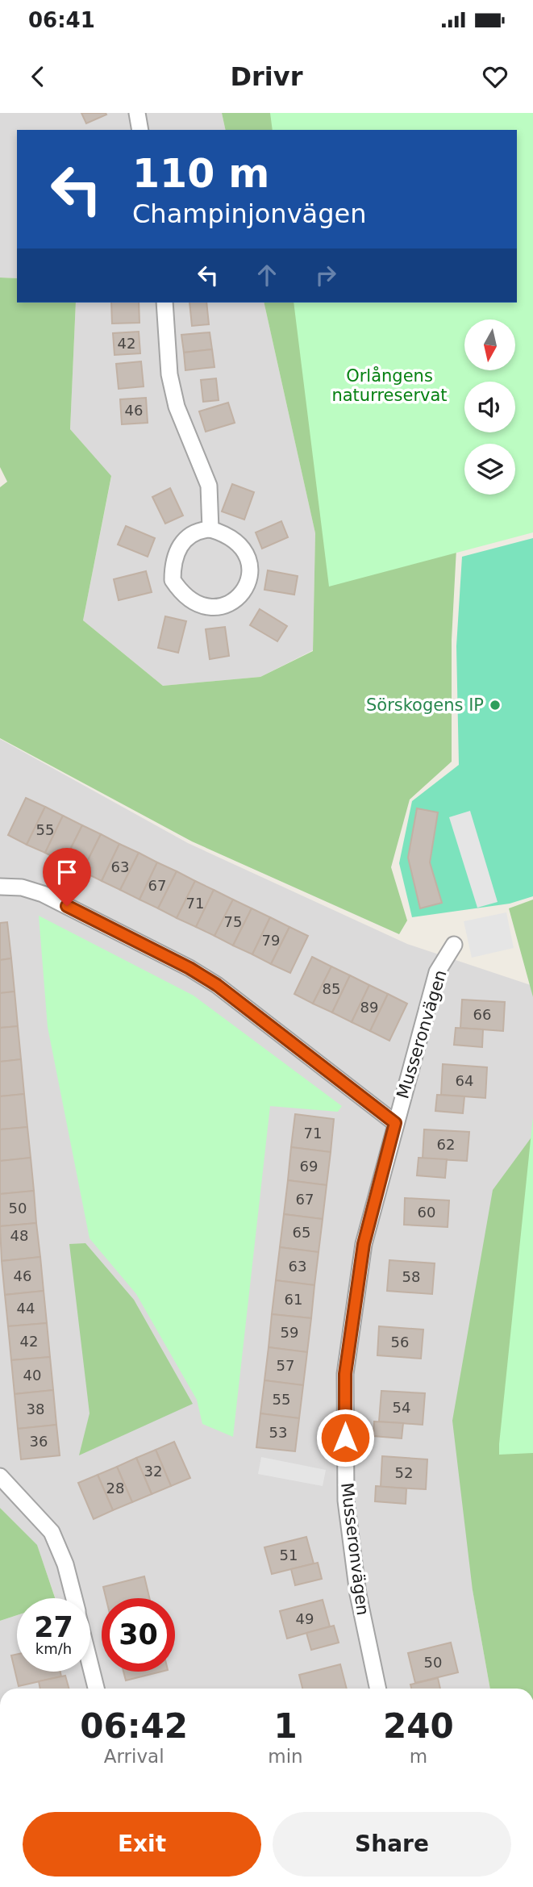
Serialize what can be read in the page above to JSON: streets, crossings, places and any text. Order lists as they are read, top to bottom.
{
  "streets": {
    "street": ["Musseronvägen"]
  },
  "parks": ["Orlångens naturreservat"],
  "places": ["Sörskogens IP"],
  "house_numbers": [
    "42",
    "46",
    "55",
    "63",
    "67",
    "71",
    "75",
    "79",
    "85",
    "89",
    "66",
    "64",
    "71",
    "62",
    "69",
    "67",
    "50",
    "60",
    "65",
    "48",
    "63",
    "46",
    "58",
    "61",
    "44",
    "59",
    "42",
    "56",
    "57",
    "40",
    "55",
    "54",
    "38",
    "53",
    "36",
    "32",
    "52",
    "28",
    "51",
    "49",
    "50"
  ],
  "north": "bottom",
  "page": {
    "status": "06:41",
    "header": "Drivr",
    "turn": ["110 m", "Champinjonvägen"],
    "speed": "27 km/h",
    "limit": "30",
    "eta": [
      "06:42",
      "Arrival",
      "1",
      "min",
      "240",
      "m"
    ],
    "buttons": ["Exit", "Share"]
  }
}
